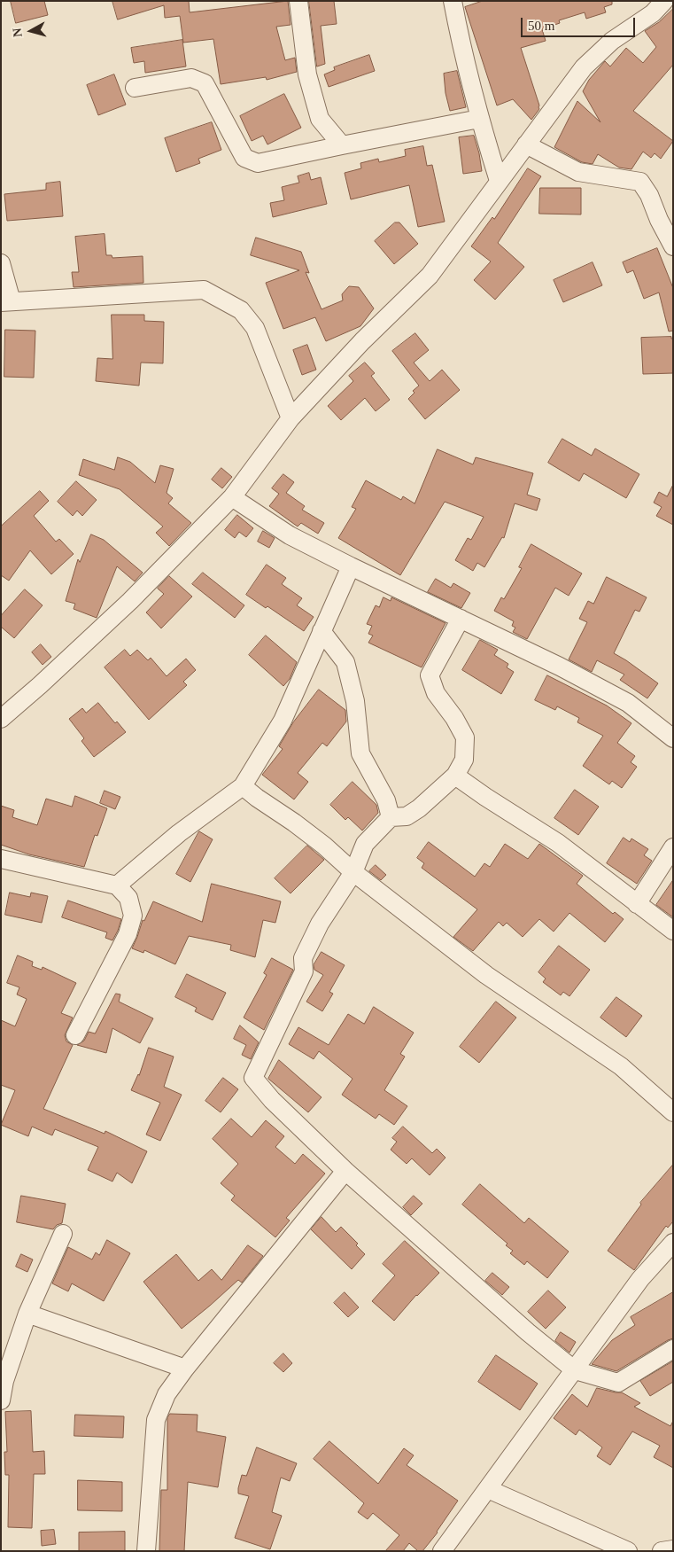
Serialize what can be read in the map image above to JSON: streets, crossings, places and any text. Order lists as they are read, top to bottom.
{
  "scale_bar": "50 m",
  "north": "left"
}
